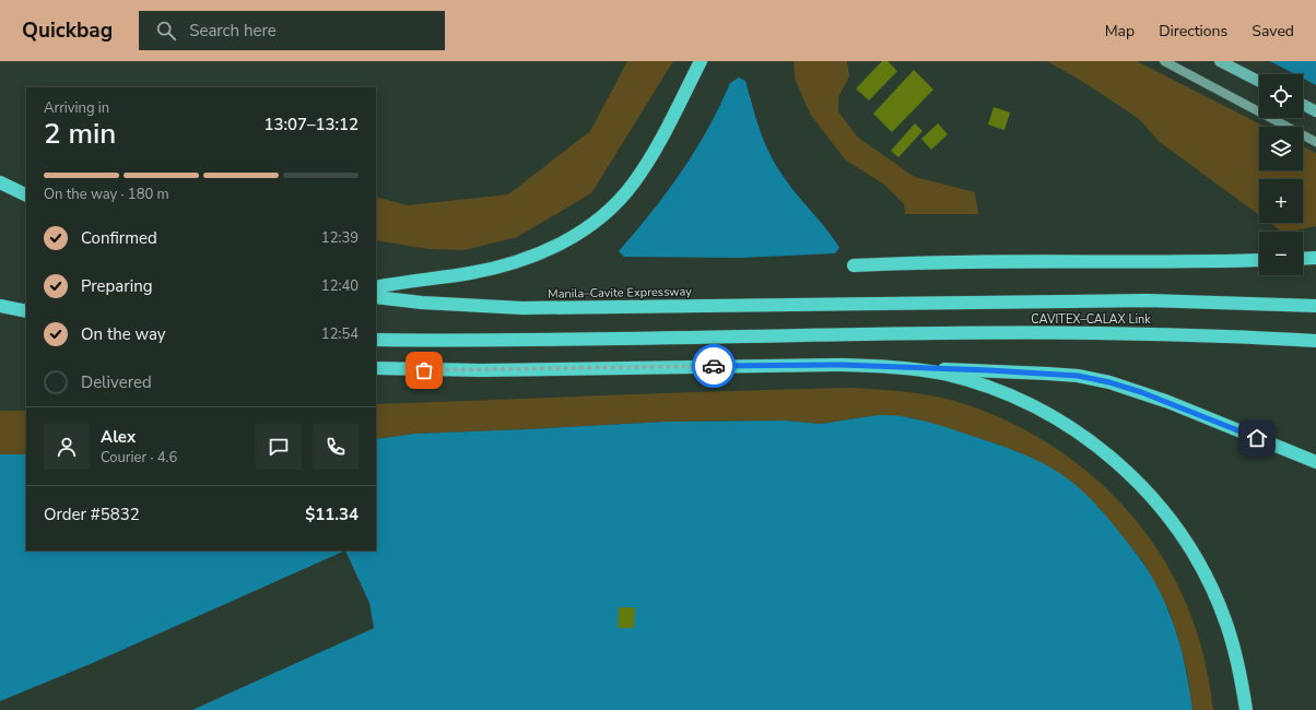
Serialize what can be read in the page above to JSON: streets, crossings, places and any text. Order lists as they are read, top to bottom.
{
  "streets": {
    "highway": ["Manila–Cavite Expressway", "CAVITEX–CALAX Link"]
  },
  "crossings": [
    ["Manila–Cavite Expressway", "CAVITEX–CALAX Link"]
  ],
  "page": {
    "header": "Quickbag",
    "search": "Search here",
    "nav": ["Map", "Directions", "Saved"],
    "map_buttons": ["+", "−"],
    "heading": ["2 min", "Arriving in", "13:07–13:12"],
    "panel": [
      "Alex",
      "Courier · 4.6",
      "Order #5832",
      "$11.34"
    ],
    "bar": "On the way · 180 m",
    "list": [
      ["Confirmed", "12:39"],
      ["Preparing", "12:40"],
      ["On the way", "12:54"],
      "Delivered"
    ]
  }
}
